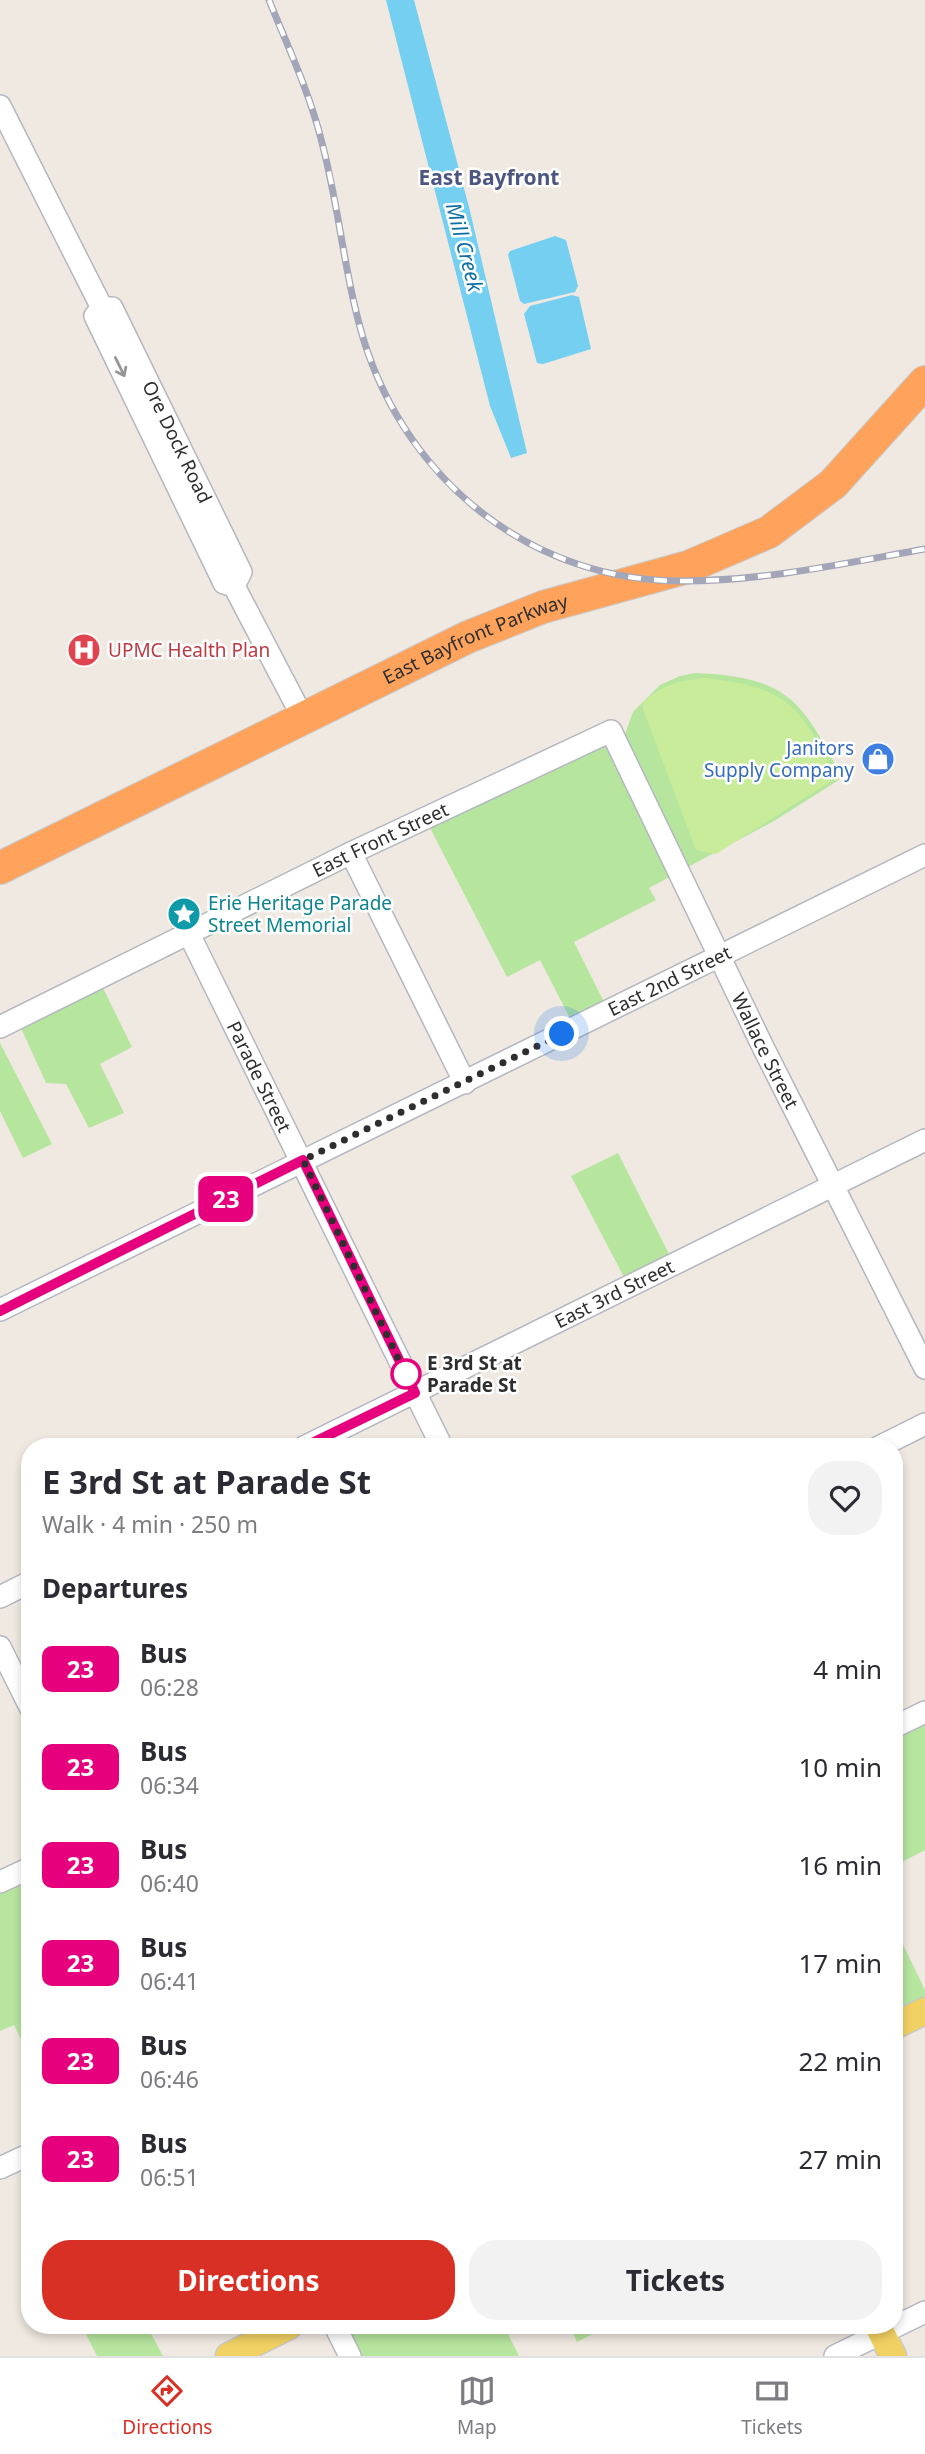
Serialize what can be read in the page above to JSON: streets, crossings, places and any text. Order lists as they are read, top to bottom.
{
  "streets": {
    "highway": ["East Bayfront Parkway"],
    "street": [
      "Ore Dock Road",
      "East Front Street",
      "East 2nd Street",
      "Wallace Street",
      "Parade Street",
      "East 3rd Street"
    ]
  },
  "crossings": [
    ["Ore Dock Road", "East Bayfront Parkway"],
    ["East Front Street", "Wallace Street"],
    ["East Front Street", "Parade Street"],
    ["East 2nd Street", "Wallace Street"],
    ["East 2nd Street", "Parade Street"],
    ["Wallace Street", "East 3rd Street"],
    ["Parade Street", "East 3rd Street"]
  ],
  "districts": ["East Bayfront"],
  "water": ["Mill Creek"],
  "places": {
    "hospital": ["UPMC Health Plan"],
    "shop": ["Janitors Supply Company"],
    "place": ["Erie Heritage Parade Street Memorial"],
    "other": ["E 3rd St at Parade St"]
  },
  "lines": ["bus line 23"],
  "page": {
    "on_map": "23",
    "heading": [
      ["E 3rd St at Parade St", "Walk · 4 min · 250 m"],
      "Departures"
    ],
    "list": [
      {
        "mark": "23",
        "name": "Bus",
        "note": "06:28",
        "value": "4 min"
      },
      {
        "mark": "23",
        "name": "Bus",
        "note": "06:34",
        "value": "10 min"
      },
      {
        "mark": "23",
        "name": "Bus",
        "note": "06:40",
        "value": "16 min"
      },
      {
        "mark": "23",
        "name": "Bus",
        "note": "06:41",
        "value": "17 min"
      },
      {
        "mark": "23",
        "name": "Bus",
        "note": "06:46",
        "value": "22 min"
      },
      {
        "mark": "23",
        "name": "Bus",
        "note": "06:51",
        "value": "27 min"
      }
    ],
    "buttons": ["Directions", "Tickets"],
    "tabs": ["Directions", "Map", "Tickets"]
  }
}
